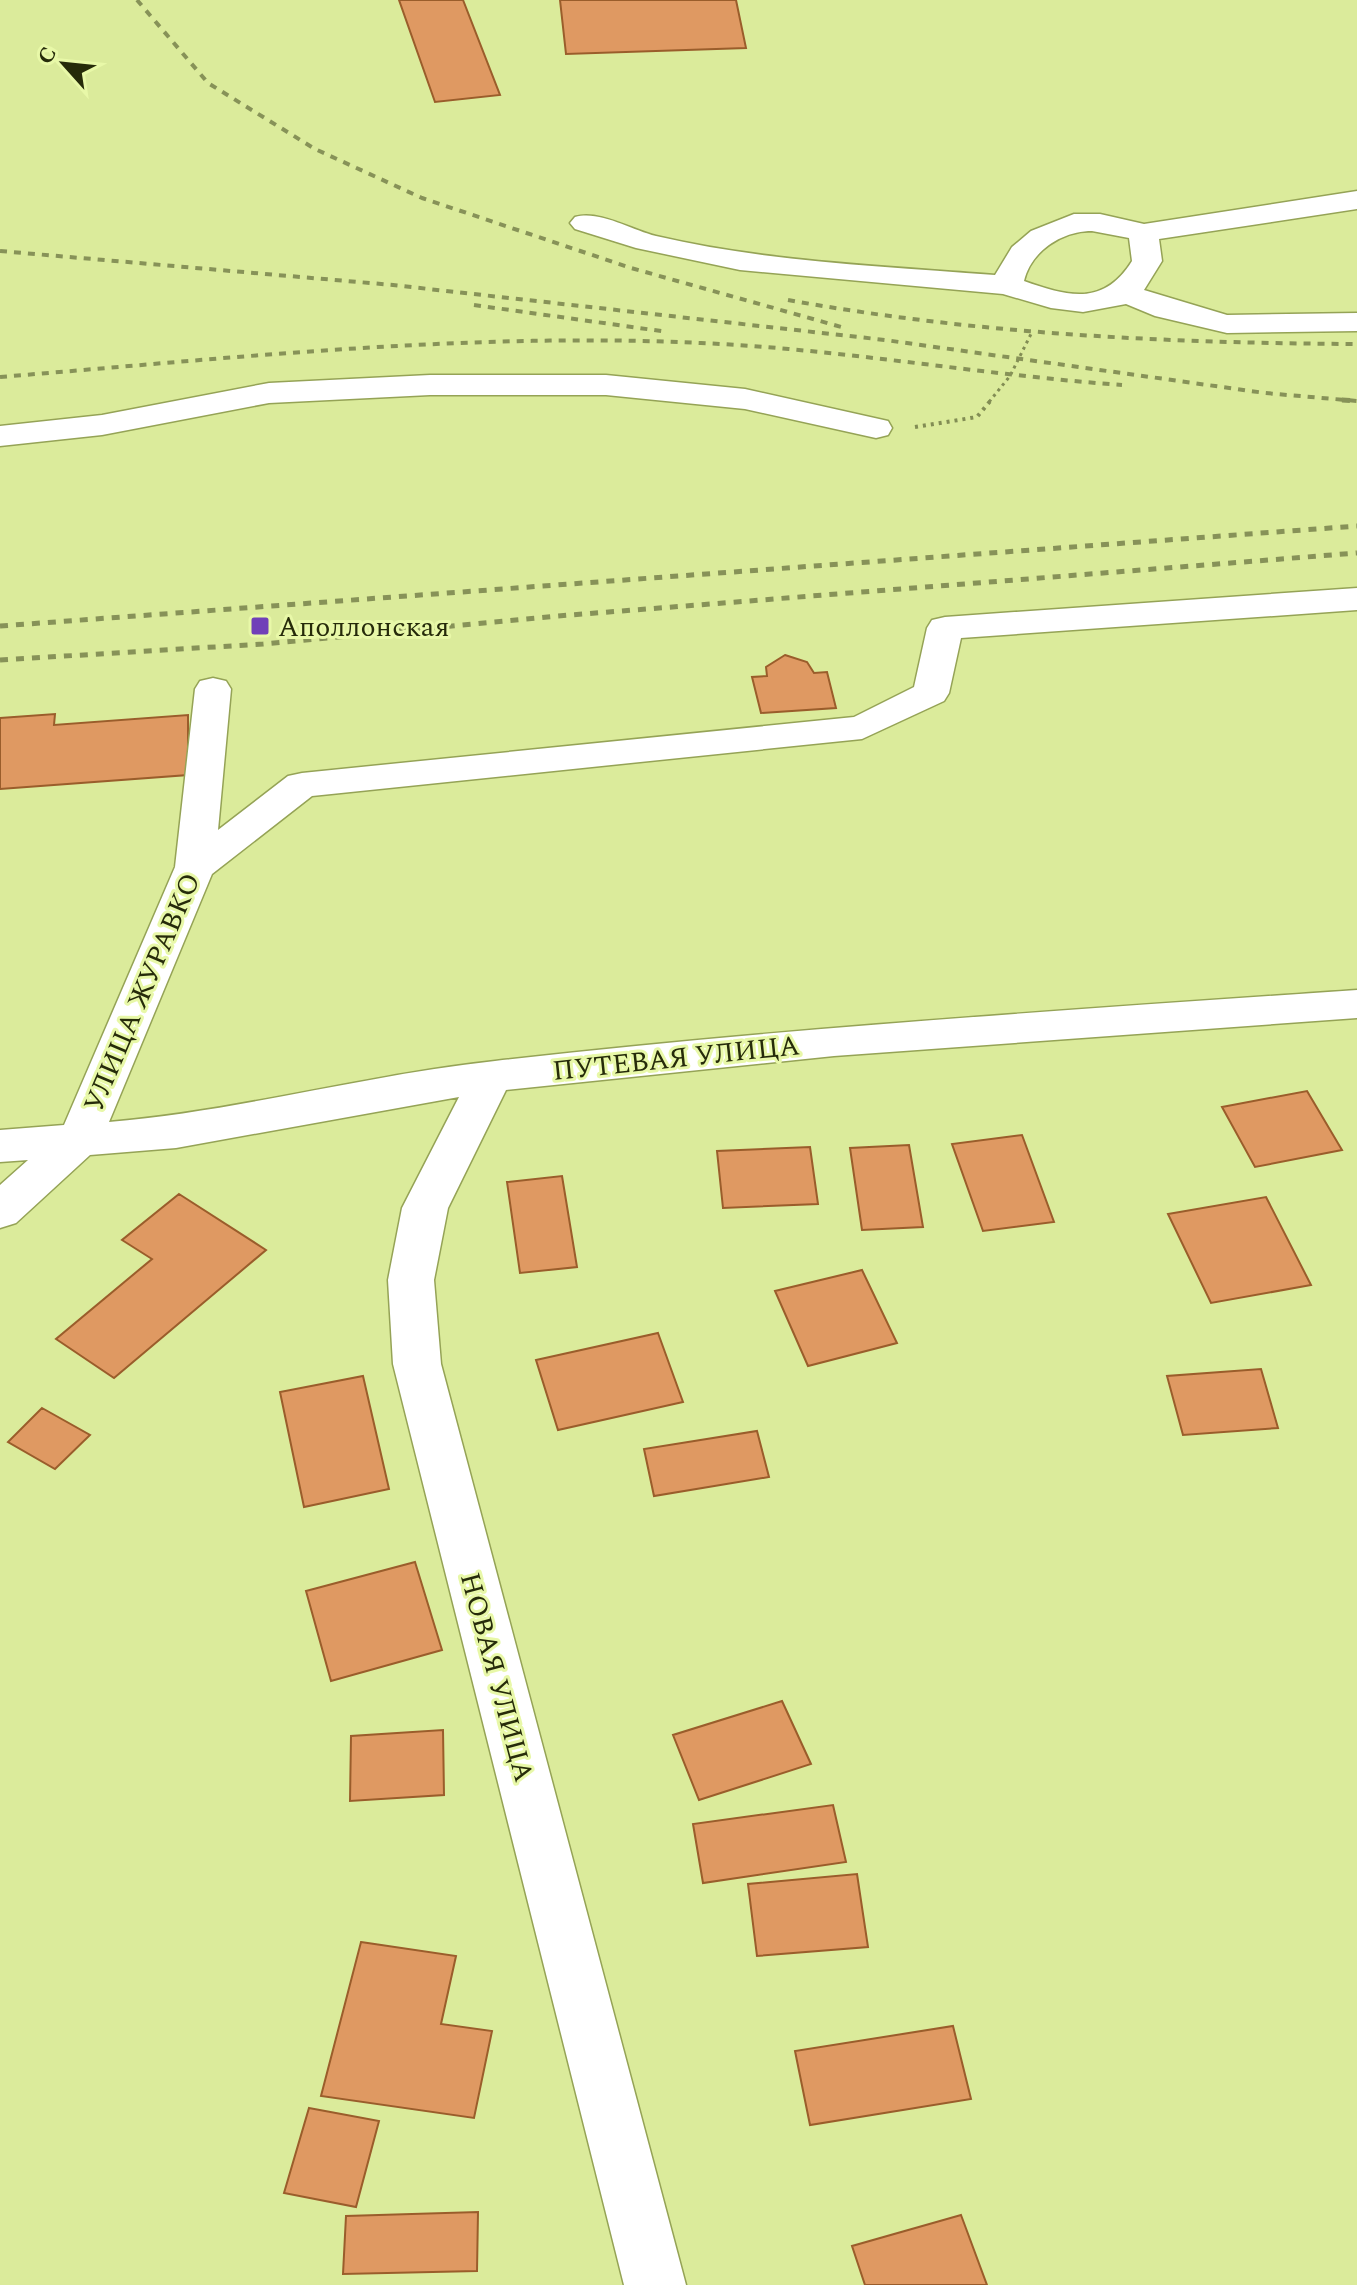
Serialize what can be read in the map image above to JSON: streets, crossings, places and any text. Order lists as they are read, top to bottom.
{
  "streets": {
    "street": ["УЛИЦА ЖУРАВКО", "ПУТЕВАЯ УЛИЦА", "НОВАЯ УЛИЦА"]
  },
  "crossings": [
    ["УЛИЦА ЖУРАВКО", "ПУТЕВАЯ УЛИЦА"],
    ["ПУТЕВАЯ УЛИЦА", "НОВАЯ УЛИЦА"]
  ],
  "places": {
    "transit": ["Аполлонская"]
  },
  "north": "top left"
}
